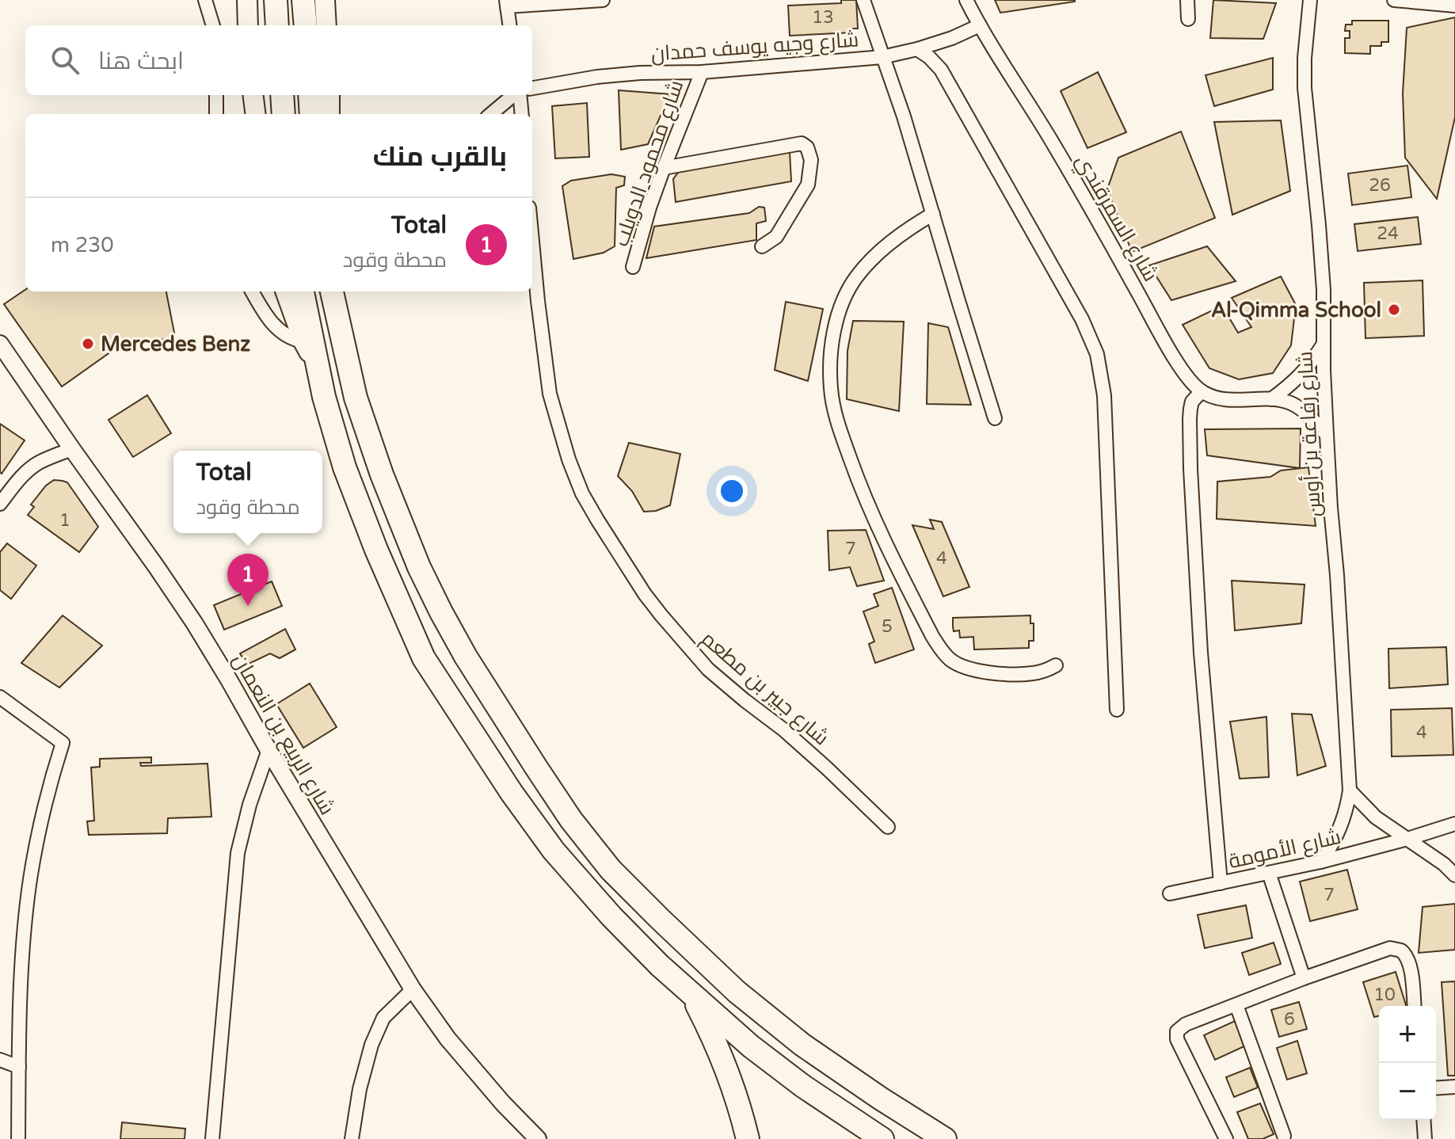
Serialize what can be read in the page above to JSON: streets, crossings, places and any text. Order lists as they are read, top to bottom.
{
  "streets": {
    "street": [
      "شارع وجيه يوسف حمدان",
      "شارع محمود الدويلب",
      "شارع السمرقندي",
      "شارع رفاعة بن أوس",
      "شارع جبير بن مطعم",
      "شارع الربيع بن النعمان",
      "شارع الأمومة"
    ]
  },
  "crossings": [
    ["شارع وجيه يوسف حمدان", "شارع محمود الدويلب"],
    ["شارع وجيه يوسف حمدان", "شارع السمرقندي"],
    ["شارع رفاعة بن أوس", "شارع الأمومة"]
  ],
  "places": ["Al-Qimma School", "Mercedes Benz"],
  "house_numbers": [
    "13",
    "26",
    "24",
    "1",
    "7",
    "4",
    "5",
    "4",
    "7",
    "10",
    "6"
  ],
  "page": {
    "search": "ابحث هنا",
    "heading": "بالقرب منك",
    "list": [
      {
        "mark": "1",
        "name": "Total",
        "note": "محطة وقود",
        "value": "230 m"
      }
    ],
    "popup": ["Total", "محطة وقود"],
    "pins": "1",
    "map_buttons": ["+", "−"]
  }
}
